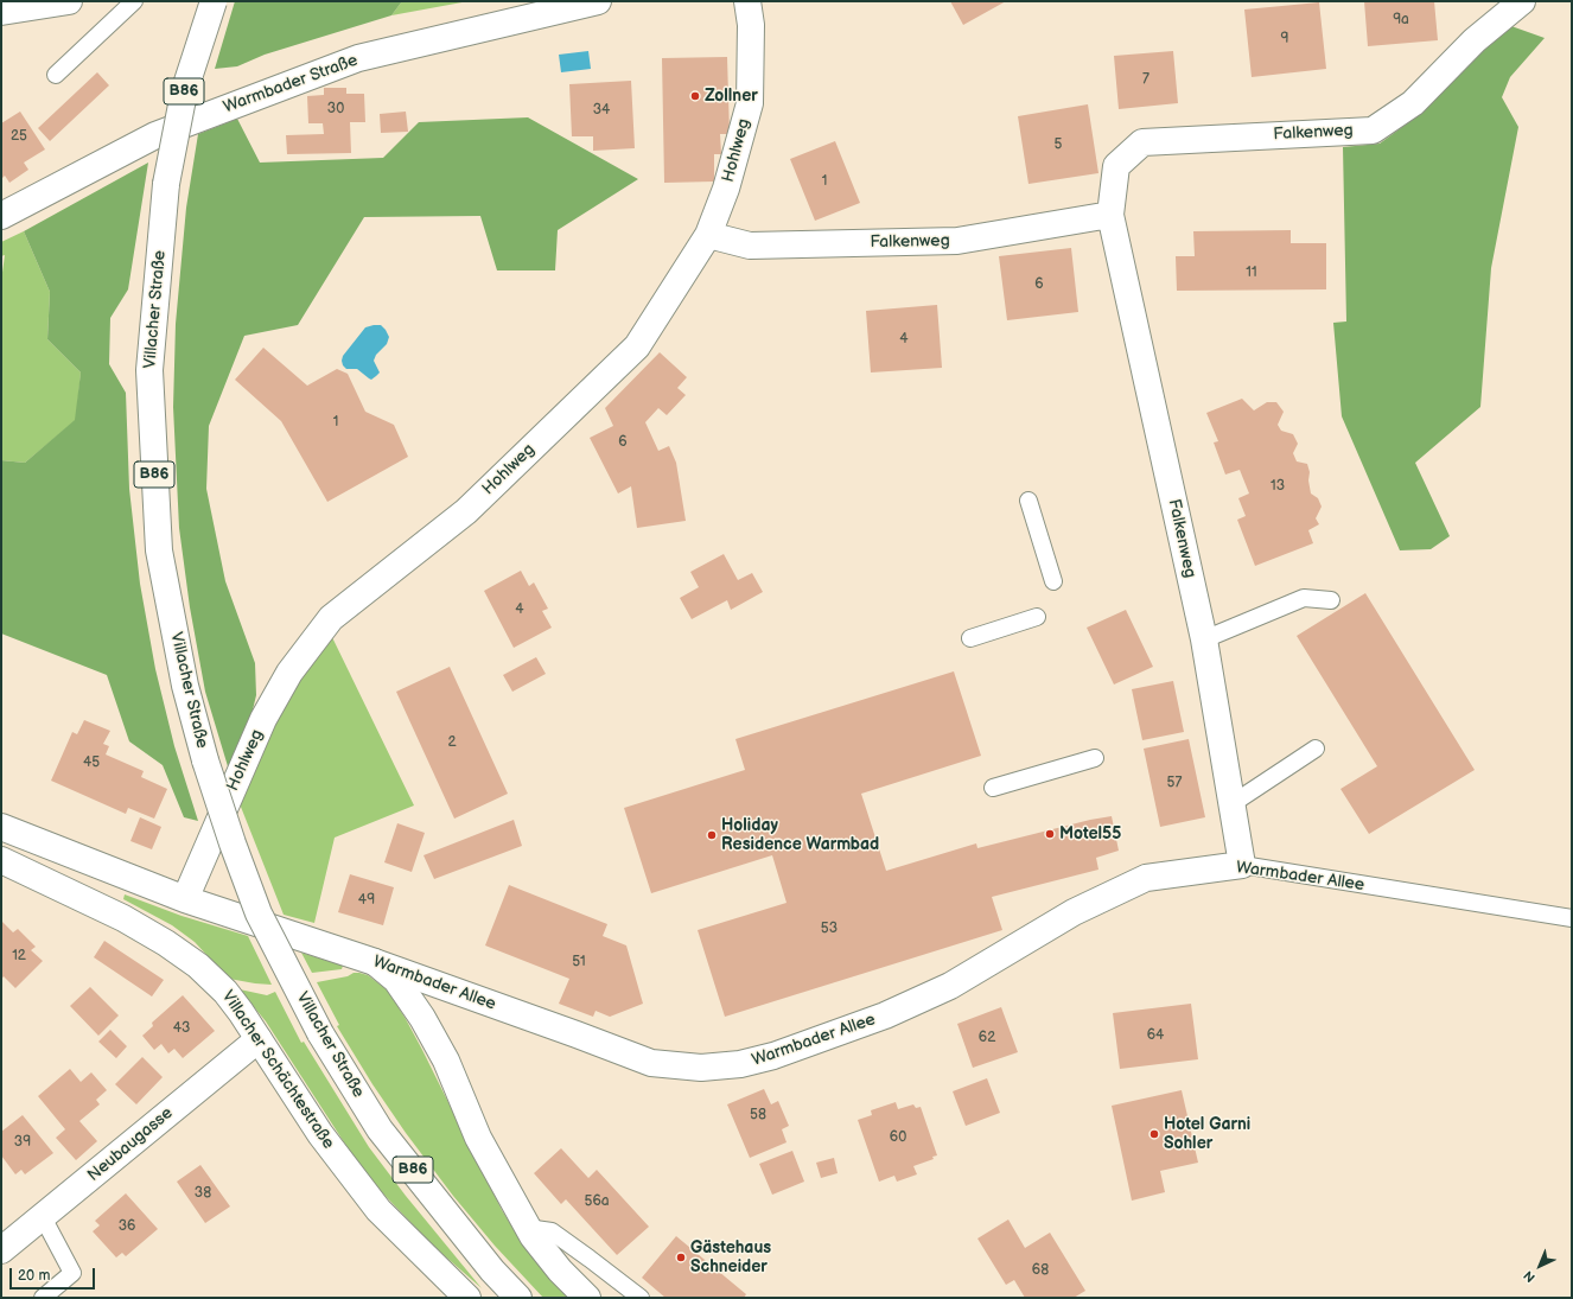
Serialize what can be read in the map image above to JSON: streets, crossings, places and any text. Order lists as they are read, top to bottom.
{
  "streets": {
    "street": [
      "Warmbader Straße",
      "B86",
      "Falkenweg",
      "Hohlweg",
      "Villacher Straße",
      "Warmbader Allee",
      "Villacher Schächtestraße",
      "Neubaugasse"
    ]
  },
  "crossings": [
    ["Falkenweg", "Hohlweg"],
    ["Falkenweg", "Warmbader Allee"],
    ["Hohlweg", "Warmbader Allee"],
    ["Villacher Schächtestraße", "Neubaugasse"]
  ],
  "places": [
    "Zollner",
    "Motel55",
    "Holiday Residence Warmbad",
    "Hotel Garni Sohler",
    "Gästehaus Schneider"
  ],
  "house_numbers": [
    "9a",
    "9",
    "7",
    "30",
    "34",
    "25",
    "5",
    "1",
    "11",
    "6",
    "4",
    "1",
    "6",
    "13",
    "4",
    "2",
    "45",
    "57",
    "49",
    "53",
    "12",
    "51",
    "43",
    "64",
    "62",
    "58",
    "60",
    "39",
    "38",
    "56a",
    "36",
    "68"
  ],
  "scale_bar": "20 m",
  "north": "bottom left"
}
